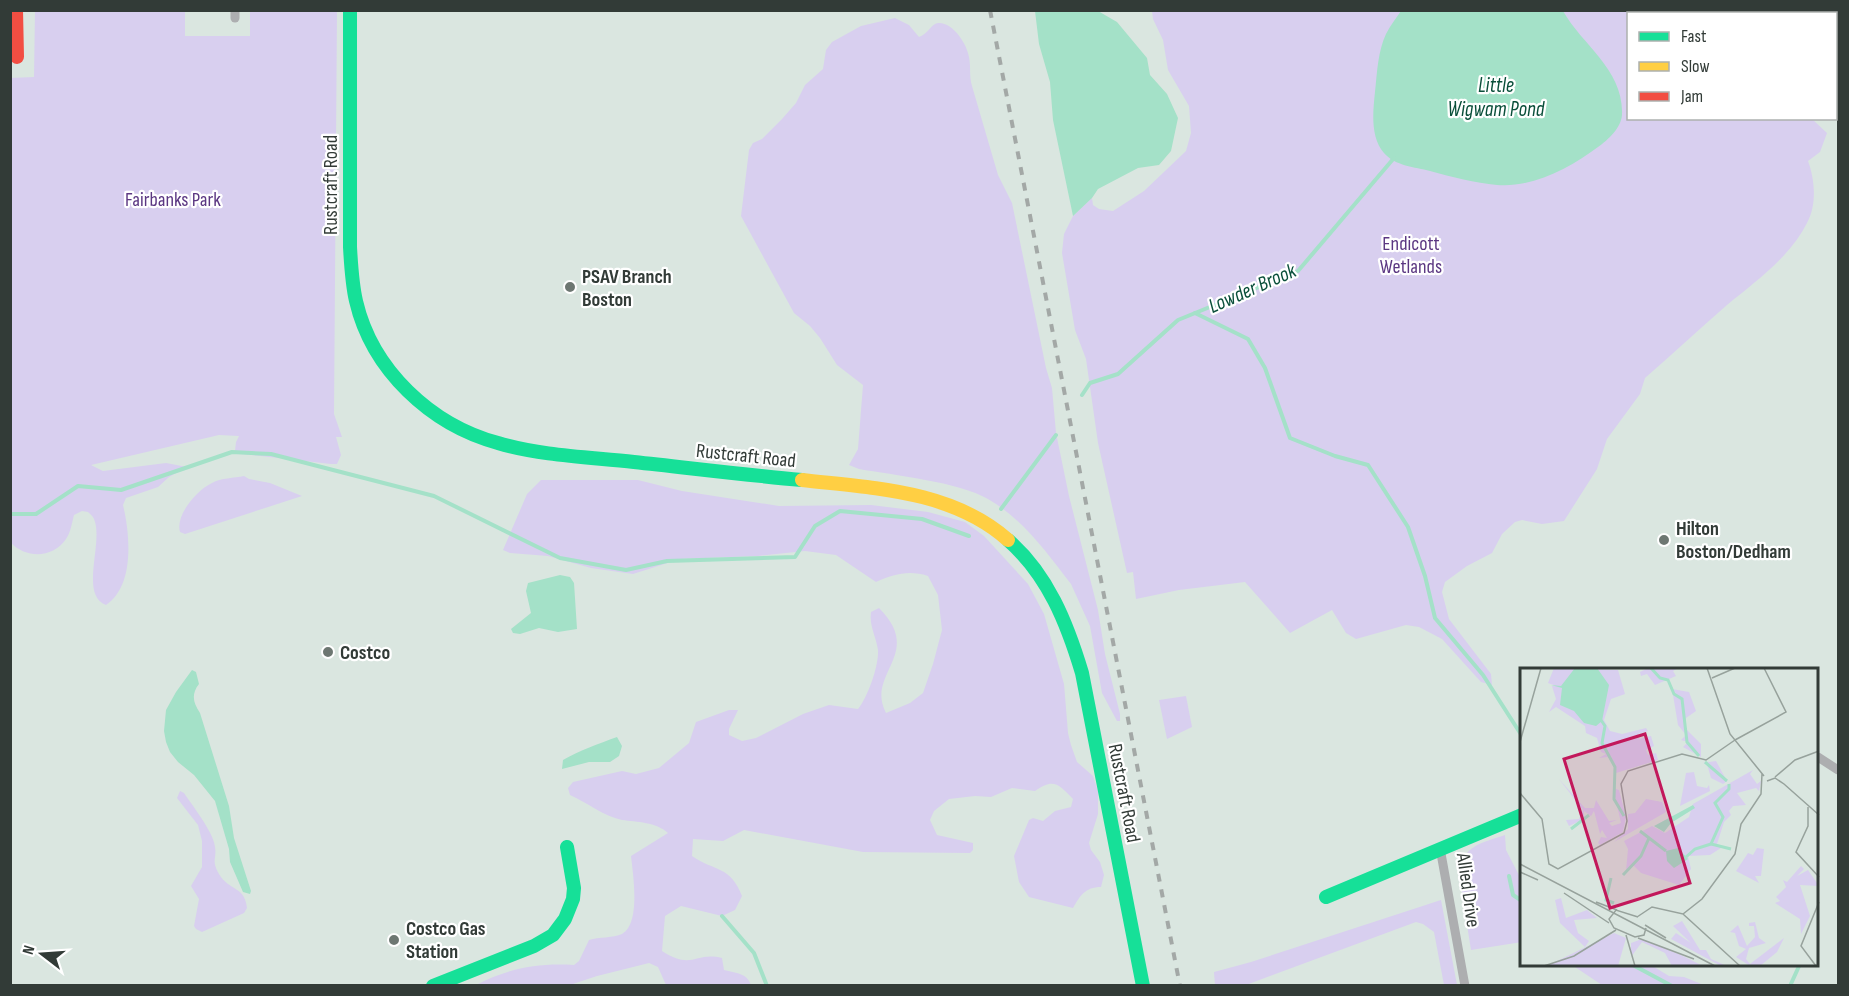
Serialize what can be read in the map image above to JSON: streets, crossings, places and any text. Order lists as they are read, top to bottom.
{
  "streets": {
    "main road": ["Rustcraft Road", "Allied Drive"]
  },
  "water": ["Little Wigwam Pond", "Lowder Brook"],
  "parks": ["Fairbanks Park", "Endicott Wetlands"],
  "places": [
    "PSAV Branch Boston",
    "Hilton Boston/Dedham",
    "Costco",
    "Costco Gas Station"
  ],
  "legend": ["Fast", "Slow", "Jam"],
  "north": "left"
}
